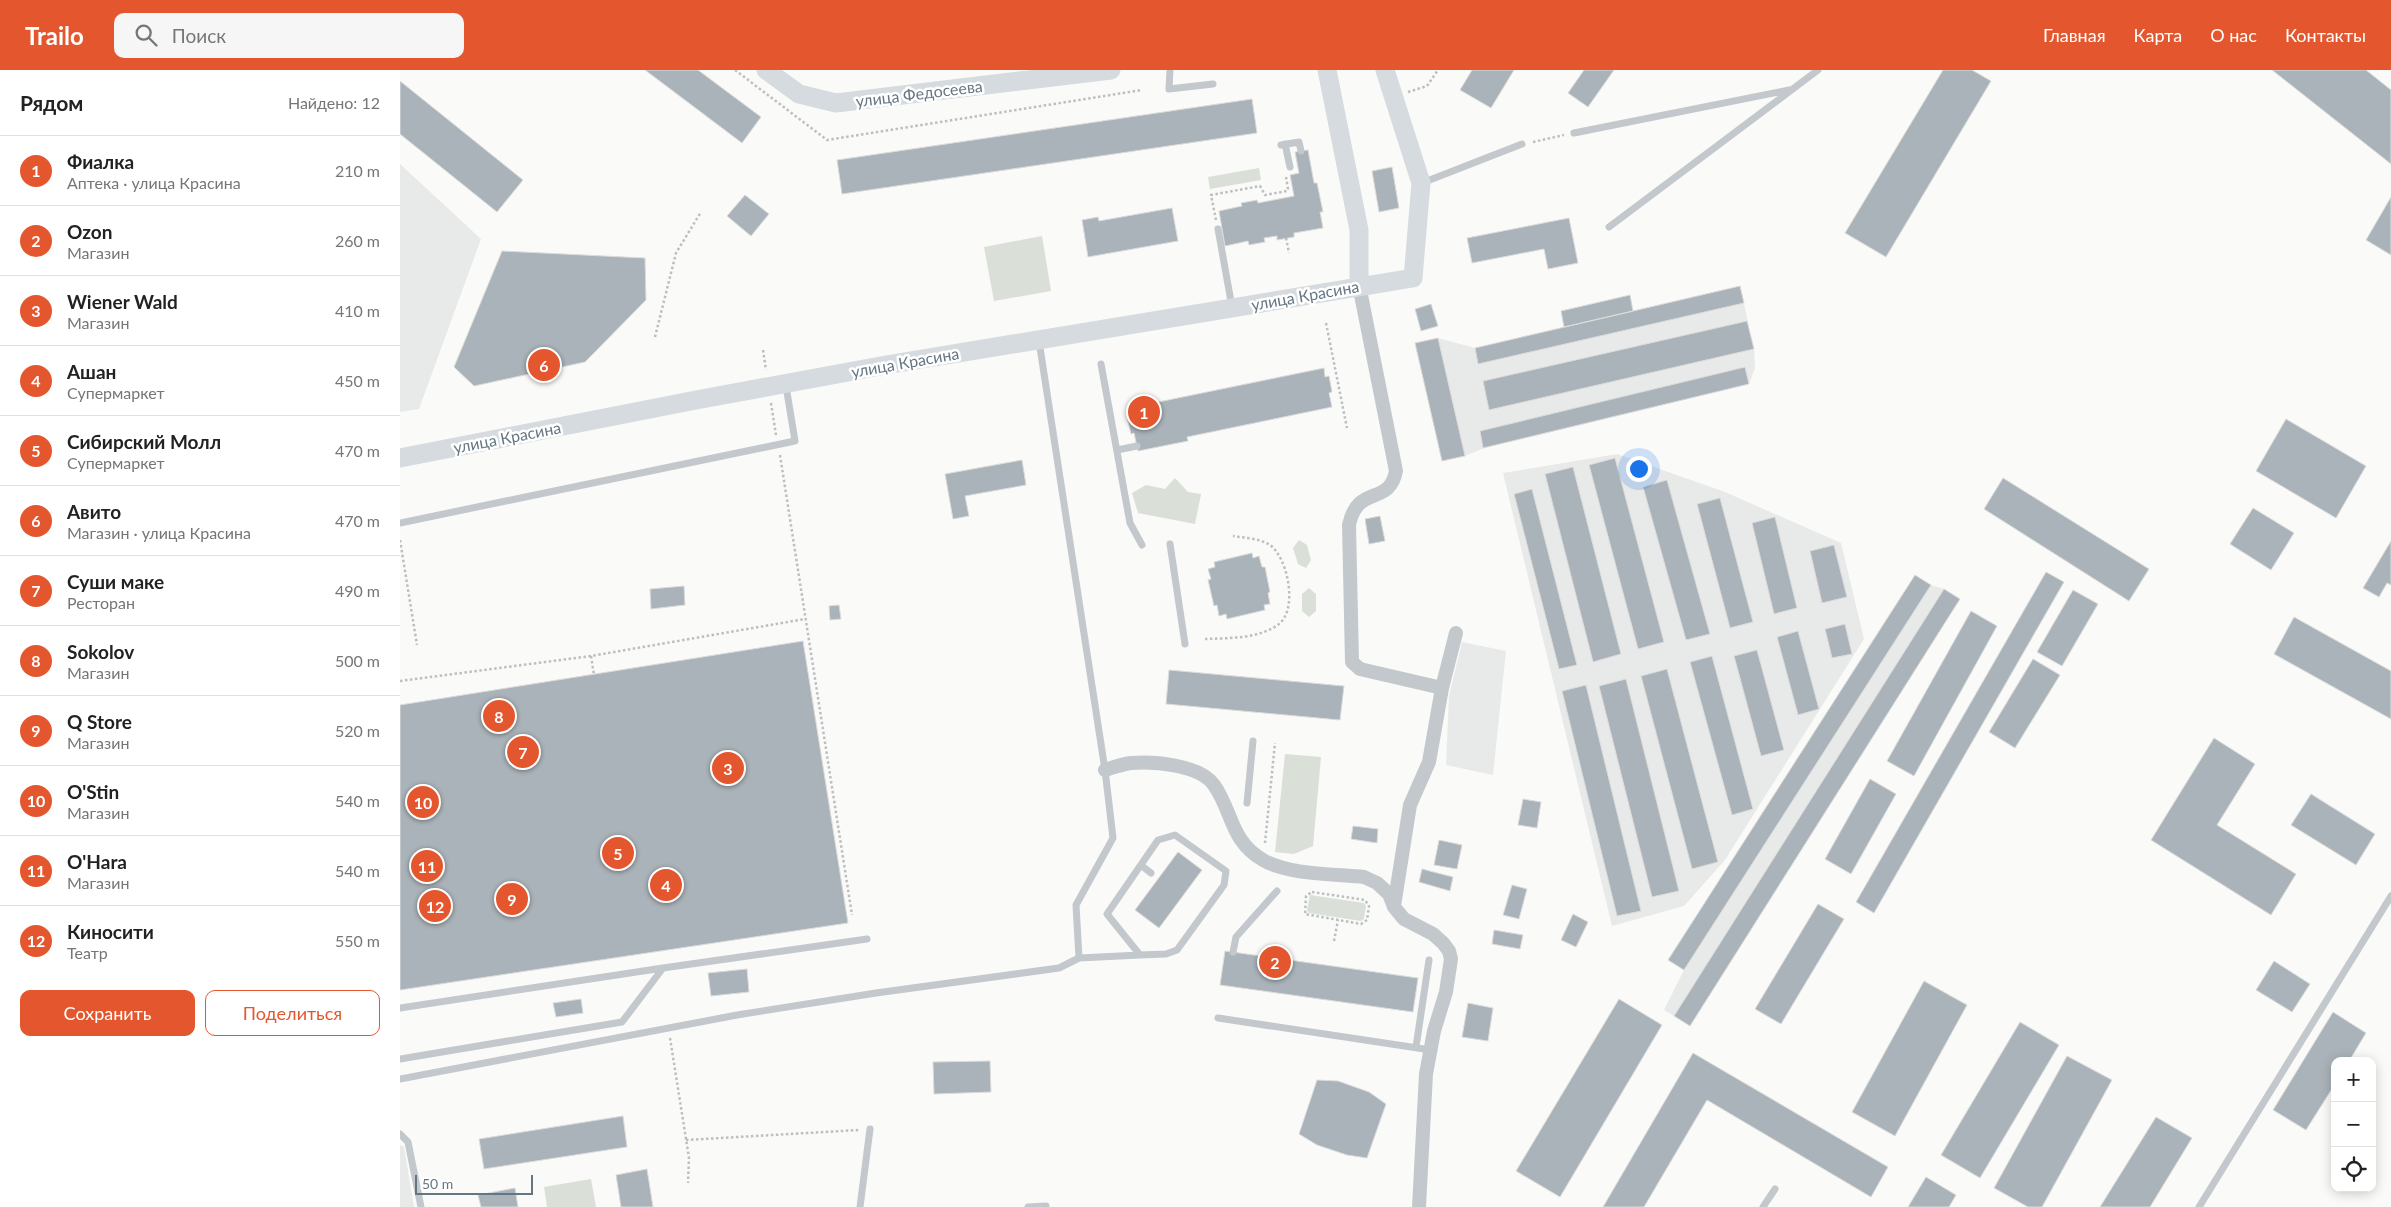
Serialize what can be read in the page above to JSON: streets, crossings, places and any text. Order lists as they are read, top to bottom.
{
  "streets": {
    "street": ["улица Федосеева", "улица Красина"]
  },
  "scale_bar": "50 m",
  "page": {
    "header": "Trailo",
    "search": "Поиск",
    "nav": [
      "Главная",
      "Карта",
      "О нас",
      "Контакты"
    ],
    "heading": ["Рядом", "Найдено: 12"],
    "list": [
      {
        "mark": "1",
        "name": "Фиалка",
        "note": "Аптека · улица Красина",
        "value": "210 m"
      },
      {
        "mark": "2",
        "name": "Ozon",
        "note": "Магазин",
        "value": "260 m"
      },
      {
        "mark": "3",
        "name": "Wiener Wald",
        "note": "Магазин",
        "value": "410 m"
      },
      {
        "mark": "4",
        "name": "Ашан",
        "note": "Супермаркет",
        "value": "450 m"
      },
      {
        "mark": "5",
        "name": "Сибирский Молл",
        "note": "Супермаркет",
        "value": "470 m"
      },
      {
        "mark": "6",
        "name": "Авито",
        "note": "Магазин · улица Красина",
        "value": "470 m"
      },
      {
        "mark": "7",
        "name": "Суши маке",
        "note": "Ресторан",
        "value": "490 m"
      },
      {
        "mark": "8",
        "name": "Sokolov",
        "note": "Магазин",
        "value": "500 m"
      },
      {
        "mark": "9",
        "name": "Q Store",
        "note": "Магазин",
        "value": "520 m"
      },
      {
        "mark": "10",
        "name": "O'Stin",
        "note": "Магазин",
        "value": "540 m"
      },
      {
        "mark": "11",
        "name": "O'Hara",
        "note": "Магазин",
        "value": "540 m"
      },
      {
        "mark": "12",
        "name": "Киносити",
        "note": "Театр",
        "value": "550 m"
      }
    ],
    "pins": [
      "6",
      "1",
      "8",
      "7",
      "3",
      "10",
      "5",
      "11",
      "4",
      "9",
      "12",
      "2"
    ],
    "buttons": ["Сохранить", "Поделиться"],
    "map_buttons": ["+", "−"],
    "scale": "50 m"
  }
}
